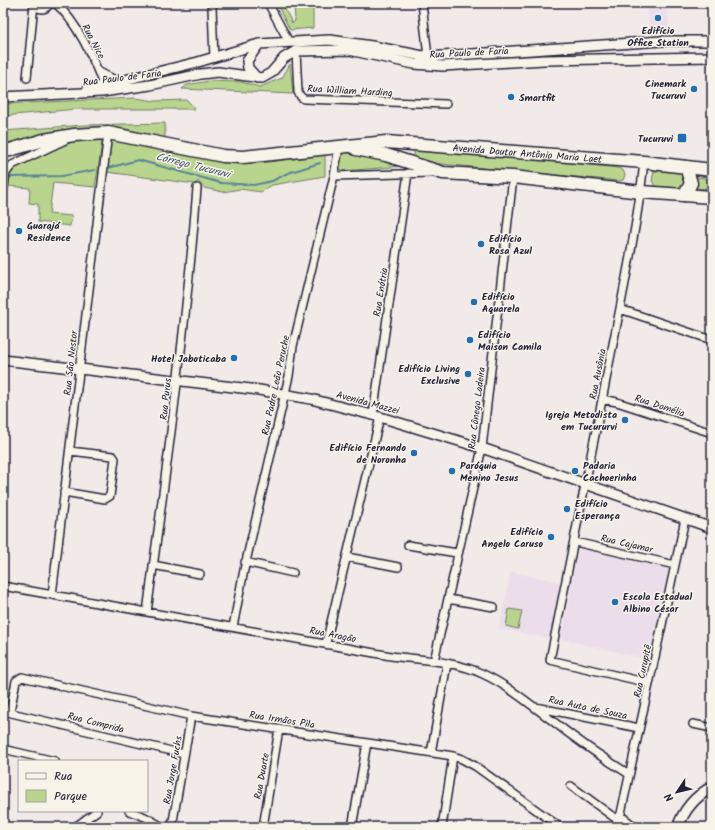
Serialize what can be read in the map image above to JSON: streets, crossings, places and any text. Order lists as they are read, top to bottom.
{
  "streets": {
    "main road": ["Avenida Doutor Antônio Maria Laet"],
    "street": [
      "Rua Nice",
      "Rua Paulo de Faria",
      "Rua William Harding",
      "Rua Enótria",
      "Rua São Nestor",
      "Rua Ausônia",
      "Rua Padre Leão Peruche",
      "Rua Purus",
      "Avenida Mazzei",
      "Rua Domélia",
      "Rua Cônego Ladeira",
      "Rua Cajamar",
      "Rua Aragão",
      "Rua Curupitê",
      "Rua Auta de Souza",
      "Rua Irmãos Pìla",
      "Rua Comprida",
      "Rua Jorge Fuchs",
      "Rua Duarte"
    ]
  },
  "crossings": [
    ["Rua Nice", "Rua Paulo de Faria"],
    ["Rua Paulo de Faria", "Rua William Harding"],
    ["Avenida Doutor Antônio Maria Laet", "Rua Enótria"],
    ["Avenida Doutor Antônio Maria Laet", "Rua São Nestor"],
    ["Avenida Doutor Antônio Maria Laet", "Rua Ausônia"],
    ["Avenida Doutor Antônio Maria Laet", "Rua Padre Leão Peruche"],
    ["Avenida Doutor Antônio Maria Laet", "Rua Cônego Ladeira"],
    ["Rua Enótria", "Avenida Mazzei"],
    ["Rua Enótria", "Rua Aragão"],
    ["Rua São Nestor", "Avenida Mazzei"],
    ["Rua São Nestor", "Rua Aragão"],
    ["Rua Ausônia", "Avenida Mazzei"],
    ["Rua Ausônia", "Rua Domélia"],
    ["Rua Ausônia", "Rua Cajamar"],
    ["Rua Ausônia", "Rua Curupitê"],
    ["Rua Padre Leão Peruche", "Avenida Mazzei"],
    ["Rua Padre Leão Peruche", "Rua Aragão"],
    ["Rua Purus", "Avenida Mazzei"],
    ["Rua Purus", "Rua Aragão"],
    ["Avenida Mazzei", "Rua Cônego Ladeira"],
    ["Avenida Mazzei", "Rua Curupitê"],
    ["Rua Cônego Ladeira", "Rua Aragão"],
    ["Rua Cajamar", "Rua Curupitê"],
    ["Rua Aragão", "Rua Curupitê"],
    ["Rua Aragão", "Rua Auta de Souza"],
    ["Rua Curupitê", "Rua Auta de Souza"],
    ["Rua Irmãos Pìla", "Rua Comprida"],
    ["Rua Irmãos Pìla", "Rua Jorge Fuchs"],
    ["Rua Irmãos Pìla", "Rua Duarte"],
    ["Rua Comprida", "Rua Jorge Fuchs"]
  ],
  "water": ["Córrego Tucuruvi"],
  "places": {
    "other": [
      "Edifício Office Station",
      "Cinemark Tucuruvi",
      "Smartfit",
      "Guarajá Residence",
      "Edifício Rosa Azul",
      "Edifício Aquarela",
      "Edifício Maison Camila",
      "Hotel Jaboticaba",
      "Edifício Living Exclusive",
      "Igreja Metodista em Tucururvi",
      "Edifício Fernando de Noronha",
      "Paróquia Menino Jesus",
      "Padaria Cachoerinha",
      "Edifício Esperança",
      "Edifício Angelo Caruso",
      "Escola Estadual Albino César"
    ],
    "transit": ["Tucuruvi"]
  },
  "legend": ["Rua", "Parque"],
  "north": "bottom left"
}
